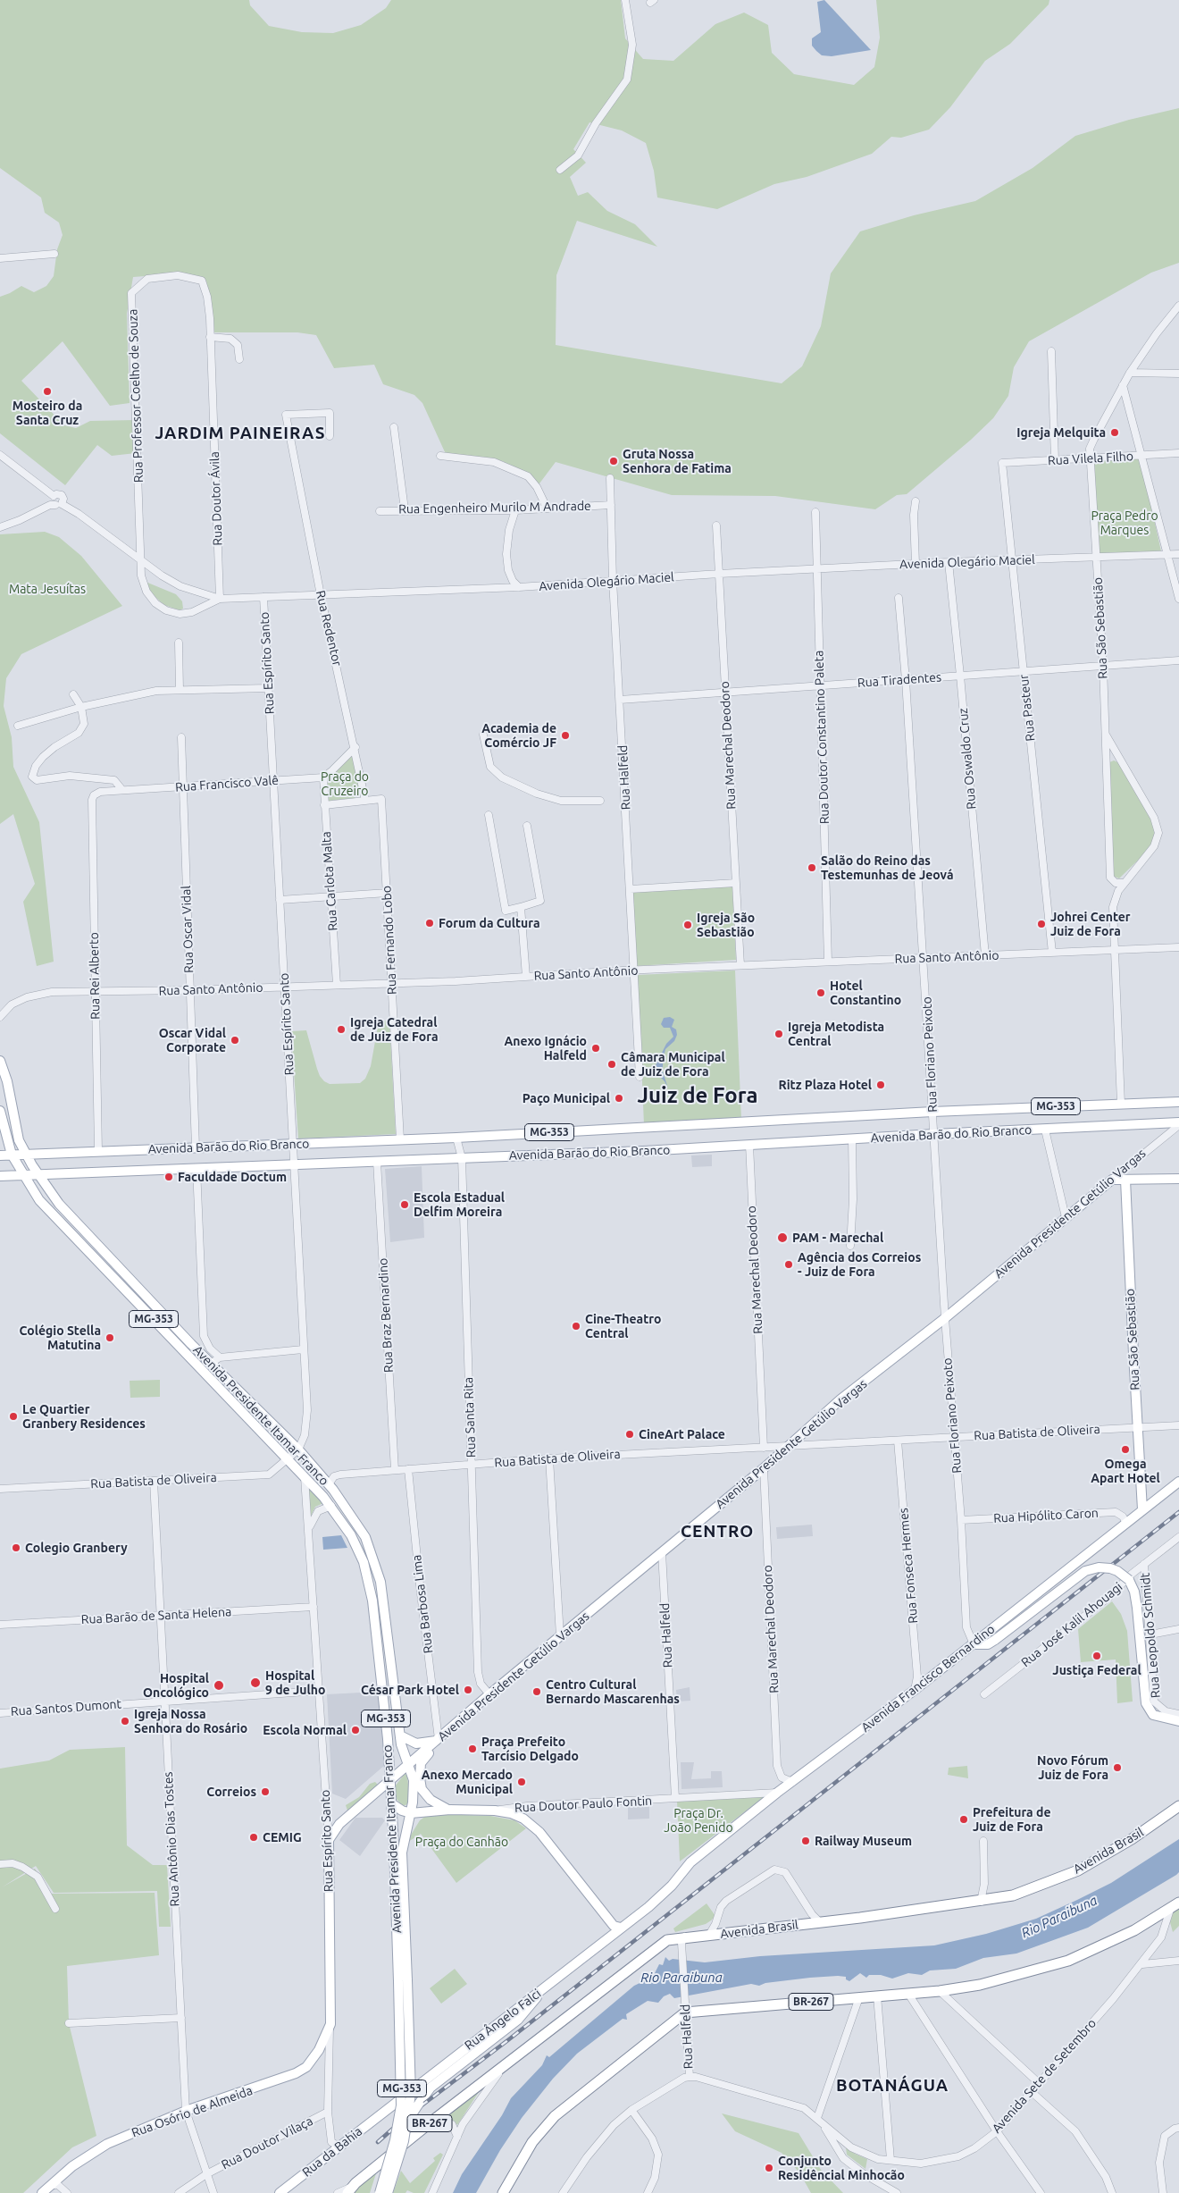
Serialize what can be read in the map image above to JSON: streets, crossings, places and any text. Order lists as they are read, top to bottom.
{
  "streets": {
    "highway": ["Avenida Brasil", "BR-267"],
    "main road": [
      "Rua São Sebastião",
      "Rua Espírito Santo",
      "MG-353",
      "Avenida Barão do Rio Branco",
      "Avenida Presidente Getúlio Vargas",
      "Avenida Presidente Itamar Franco",
      "Avenida Francisco Bernardino",
      "Rua Doutor Paulo Fontin",
      "Rua Ângelo Falci",
      "Rua Osório de Almeida",
      "Rua da Bahia"
    ],
    "street": [
      "Rua Professor Coelho de Souza",
      "Rua Vilela Filho",
      "Rua Doutor Ávila",
      "Rua Engenheiro Murilo M Andrade",
      "Avenida Olegário Maciel",
      "Rua Redentor",
      "Rua Tiradentes",
      "Rua Pasteur",
      "Rua Doutor Constantino Paleta",
      "Rua Marechal Deodoro",
      "Rua Oswaldo Cruz",
      "Rua Halfeld",
      "Rua Francisco Valê",
      "Rua Carlota Malta",
      "Rua Oscar Vidal",
      "Rua Fernando Lobo",
      "Rua Santo Antônio",
      "Rua Rei Alberto",
      "Rua Floriano Peixoto",
      "Rua Braz Bernardino",
      "Rua Santa Rita",
      "Rua Batista de Oliveira",
      "Rua Hipólito Caron",
      "Rua Fonseca Hermes",
      "Rua Barbosa Lima",
      "Rua Barão de Santa Helena",
      "Rua José Kalil Ahouagi",
      "Rua Leopoldo Schmidt",
      "Rua Santos Dumont",
      "Rua Antônio Dias Tostes",
      "Avenida Sete de Setembro",
      "Rua Doutor Vilaça"
    ]
  },
  "crossings": [
    ["Rua Professor Coelho de Souza", "Rua Doutor Ávila"],
    ["Rua Professor Coelho de Souza", "Avenida Olegário Maciel"],
    ["Rua Vilela Filho", "Rua São Sebastião"],
    ["Rua Vilela Filho", "Rua Pasteur"],
    ["Rua Doutor Ávila", "Avenida Olegário Maciel"],
    ["Rua Engenheiro Murilo M Andrade", "Rua Halfeld"],
    ["Avenida Olegário Maciel", "Rua Redentor"],
    ["Avenida Olegário Maciel", "Rua São Sebastião"],
    ["Avenida Olegário Maciel", "Rua Espírito Santo"],
    ["Avenida Olegário Maciel", "Rua Pasteur"],
    ["Avenida Olegário Maciel", "Rua Doutor Constantino Paleta"],
    ["Avenida Olegário Maciel", "Rua Marechal Deodoro"],
    ["Avenida Olegário Maciel", "Rua Oswaldo Cruz"],
    ["Avenida Olegário Maciel", "Rua Halfeld"],
    ["Rua Redentor", "Rua Fernando Lobo"],
    ["Rua São Sebastião", "Rua Tiradentes"],
    ["Rua São Sebastião", "Avenida Presidente Getúlio Vargas"],
    ["Rua São Sebastião", "Rua Batista de Oliveira"],
    ["Rua São Sebastião", "Avenida Francisco Bernardino"],
    ["Rua Espírito Santo", "Rua Francisco Valê"],
    ["Rua Espírito Santo", "Rua Santo Antônio"],
    ["Rua Espírito Santo", "Avenida Barão do Rio Branco"],
    ["Rua Espírito Santo", "Avenida Presidente Getúlio Vargas"],
    ["Rua Espírito Santo", "Avenida Presidente Itamar Franco"],
    ["Rua Espírito Santo", "Rua Batista de Oliveira"],
    ["Rua Espírito Santo", "Rua Barão de Santa Helena"],
    ["Rua Espírito Santo", "Rua Santos Dumont"],
    ["Rua Espírito Santo", "Rua Osório de Almeida"],
    ["Rua Espírito Santo", "Rua Doutor Vilaça"],
    ["Rua Espírito Santo", "Rua da Bahia"],
    ["Rua Tiradentes", "Rua Pasteur"],
    ["Rua Tiradentes", "Rua Doutor Constantino Paleta"],
    ["Rua Tiradentes", "Rua Marechal Deodoro"],
    ["Rua Tiradentes", "Rua Oswaldo Cruz"],
    ["Rua Tiradentes", "Rua Halfeld"],
    ["Rua Tiradentes", "Rua Floriano Peixoto"],
    ["Rua Pasteur", "Rua Santo Antônio"],
    ["Rua Doutor Constantino Paleta", "Rua Santo Antônio"],
    ["Rua Marechal Deodoro", "Rua Santo Antônio"],
    ["Rua Marechal Deodoro", "Avenida Barão do Rio Branco"],
    ["Rua Marechal Deodoro", "Avenida Presidente Getúlio Vargas"],
    ["Rua Marechal Deodoro", "Rua Batista de Oliveira"],
    ["Rua Marechal Deodoro", "Avenida Francisco Bernardino"],
    ["Rua Oswaldo Cruz", "Rua Santo Antônio"],
    ["Rua Halfeld", "Rua Santo Antônio"],
    ["Rua Halfeld", "Avenida Presidente Getúlio Vargas"],
    ["Rua Halfeld", "Rua Doutor Paulo Fontin"],
    ["Rua Halfeld", "Avenida Brasil"],
    ["Rua Halfeld", "BR-267"],
    ["Rua Halfeld", "Avenida Sete de Setembro"],
    ["Rua Francisco Valê", "Rua Carlota Malta"],
    ["Rua Francisco Valê", "Rua Oscar Vidal"],
    ["Rua Francisco Valê", "Rua Rei Alberto"],
    ["Rua Carlota Malta", "Rua Fernando Lobo"],
    ["Rua Carlota Malta", "Rua Santo Antônio"],
    ["Rua Oscar Vidal", "Rua Santo Antônio"],
    ["Rua Oscar Vidal", "Avenida Barão do Rio Branco"],
    ["Rua Fernando Lobo", "Rua Santo Antônio"],
    ["Rua Fernando Lobo", "Avenida Barão do Rio Branco"],
    ["Rua Santo Antônio", "Rua Rei Alberto"],
    ["Rua Santo Antônio", "Rua Floriano Peixoto"],
    ["Rua Rei Alberto", "Avenida Barão do Rio Branco"],
    ["Rua Floriano Peixoto", "Avenida Barão do Rio Branco"],
    ["Rua Floriano Peixoto", "Avenida Presidente Getúlio Vargas"],
    ["Rua Floriano Peixoto", "Rua Batista de Oliveira"],
    ["Rua Floriano Peixoto", "Rua Hipólito Caron"],
    ["Rua Floriano Peixoto", "Avenida Francisco Bernardino"],
    ["MG-353", "Avenida Presidente Itamar Franco"],
    ["Avenida Barão do Rio Branco", "Avenida Presidente Getúlio Vargas"],
    ["Avenida Barão do Rio Branco", "Rua Braz Bernardino"],
    ["Avenida Barão do Rio Branco", "Avenida Presidente Itamar Franco"],
    ["Avenida Barão do Rio Branco", "Rua Santa Rita"],
    ["Avenida Presidente Getúlio Vargas", "Avenida Presidente Itamar Franco"],
    ["Avenida Presidente Getúlio Vargas", "Rua Santa Rita"],
    ["Avenida Presidente Getúlio Vargas", "Rua Batista de Oliveira"],
    ["Avenida Presidente Getúlio Vargas", "Rua Barbosa Lima"],
    ["Rua Braz Bernardino", "Rua Batista de Oliveira"],
    ["Avenida Presidente Itamar Franco", "Rua Batista de Oliveira"],
    ["Avenida Presidente Itamar Franco", "Rua Doutor Paulo Fontin"],
    ["Rua Santa Rita", "Rua Batista de Oliveira"],
    ["Rua Batista de Oliveira", "Rua Fonseca Hermes"],
    ["Rua Batista de Oliveira", "Rua Barbosa Lima"],
    ["Rua Batista de Oliveira", "Rua Antônio Dias Tostes"],
    ["Rua Hipólito Caron", "Avenida Francisco Bernardino"],
    ["Rua Fonseca Hermes", "Avenida Francisco Bernardino"],
    ["Rua Barão de Santa Helena", "Rua Antônio Dias Tostes"],
    ["Rua José Kalil Ahouagi", "Rua Leopoldo Schmidt"],
    ["Avenida Francisco Bernardino", "Rua Doutor Paulo Fontin"],
    ["Avenida Francisco Bernardino", "Rua Ângelo Falci"],
    ["Rua Santos Dumont", "Rua Antônio Dias Tostes"],
    ["Rua Antônio Dias Tostes", "Rua Osório de Almeida"],
    ["Rua Antônio Dias Tostes", "Rua Doutor Vilaça"],
    ["Avenida Brasil", "BR-267"],
    ["BR-267", "Avenida Sete de Setembro"],
    ["Rua Ângelo Falci", "Rua da Bahia"]
  ],
  "districts": [
    "JARDIM PAINEIRAS",
    "Juiz de Fora",
    "CENTRO",
    "BOTANÁGUA"
  ],
  "water": ["Rio Paraibuna"],
  "parks": [
    "Praça Pedro Marques",
    "Mata Jesuítas",
    "Praça do Cruzeiro",
    "Praça Dr. João Penido",
    "Praça do Canhão"
  ],
  "places": [
    "Mosteiro da Santa Cruz",
    "Igreja Melquita",
    "Gruta Nossa Senhora de Fatima",
    "Academia de Comércio JF",
    "Salão do Reino das Testemunhas de Jeová",
    "Forum da Cultura",
    "Johrei Center Juiz de Fora",
    "Igreja São Sebastião",
    "Hotel Constantino",
    "Igreja Catedral de Juiz de Fora",
    "Igreja Metodista Central",
    "Oscar Vidal Corporate",
    "Anexo Ignácio Halfeld",
    "Câmara Municipal de Juiz de Fora",
    "Ritz Plaza Hotel",
    "Paço Municipal",
    "Faculdade Doctum",
    "Escola Estadual Delfim Moreira",
    "PAM - Marechal",
    "Agência dos Correios - Juiz de Fora",
    "Cine-Theatro Central",
    "Colégio Stella Matutina",
    "Le Quartier Granbery Residences",
    "CineArt Palace",
    "Omega Apart Hotel",
    "Colegio Granbery",
    "Justiça Federal",
    "Hospital 9 de Julho",
    "Hospital Oncológico",
    "César Park Hotel",
    "Centro Cultural Bernardo Mascarenhas",
    "Igreja Nossa Senhora do Rosário",
    "Escola Normal",
    "Praça Prefeito Tarcísio Delgado",
    "Novo Fórum Juiz de Fora",
    "Anexo Mercado Municipal",
    "Correios",
    "Prefeitura de Juiz de Fora",
    "CEMIG",
    "Railway Museum",
    "Conjunto Residêncial Minhocão"
  ]
}
